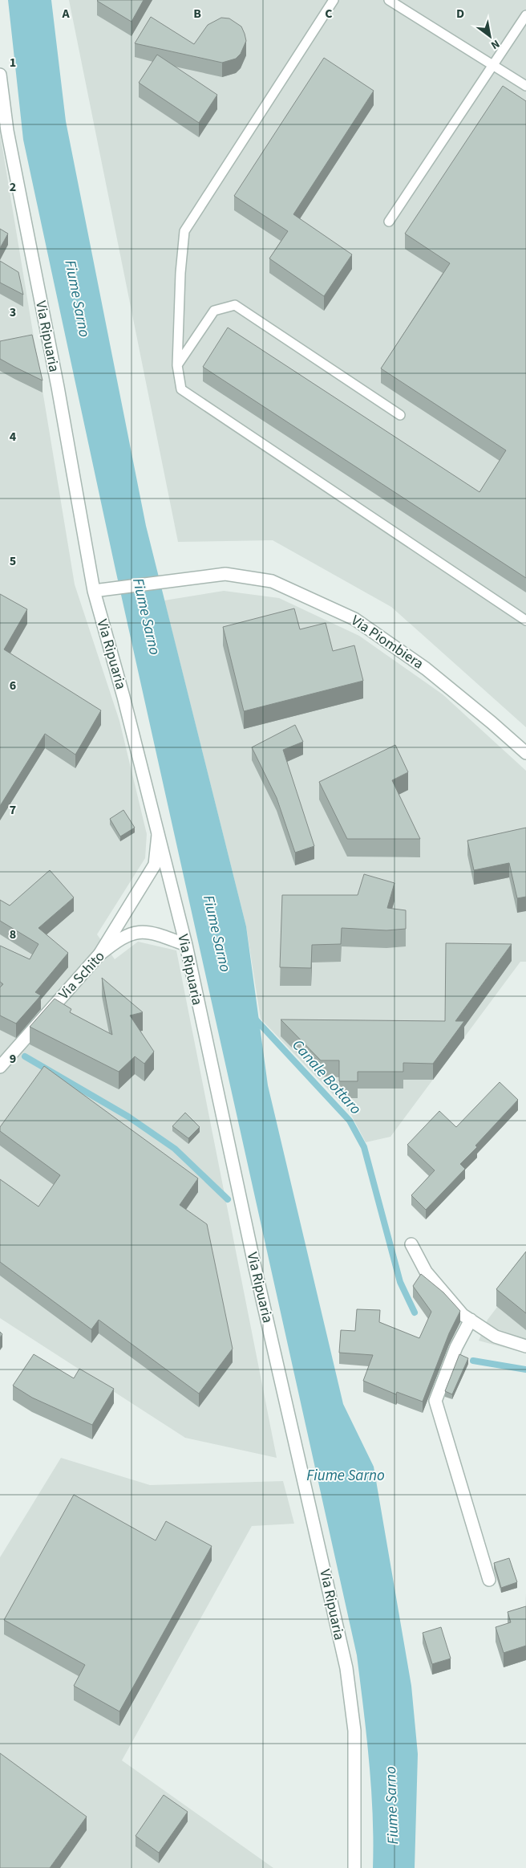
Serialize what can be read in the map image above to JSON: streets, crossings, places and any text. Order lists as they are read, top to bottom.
{
  "streets": {
    "street": ["Via Ripuaria", "Via Piombiera", "Via Schito"]
  },
  "crossings": [
    ["Via Ripuaria", "Via Piombiera"],
    ["Via Ripuaria", "Via Schito"]
  ],
  "water": ["Fiume Sarno", "Canale Bottaro"],
  "north": "bottom right",
  "grid": {
    "columns": [
      "A",
      "B",
      "C",
      "D"
    ],
    "rows": [
      "1",
      "2",
      "3",
      "4",
      "5",
      "6",
      "7",
      "8",
      "9"
    ]
  }
}
